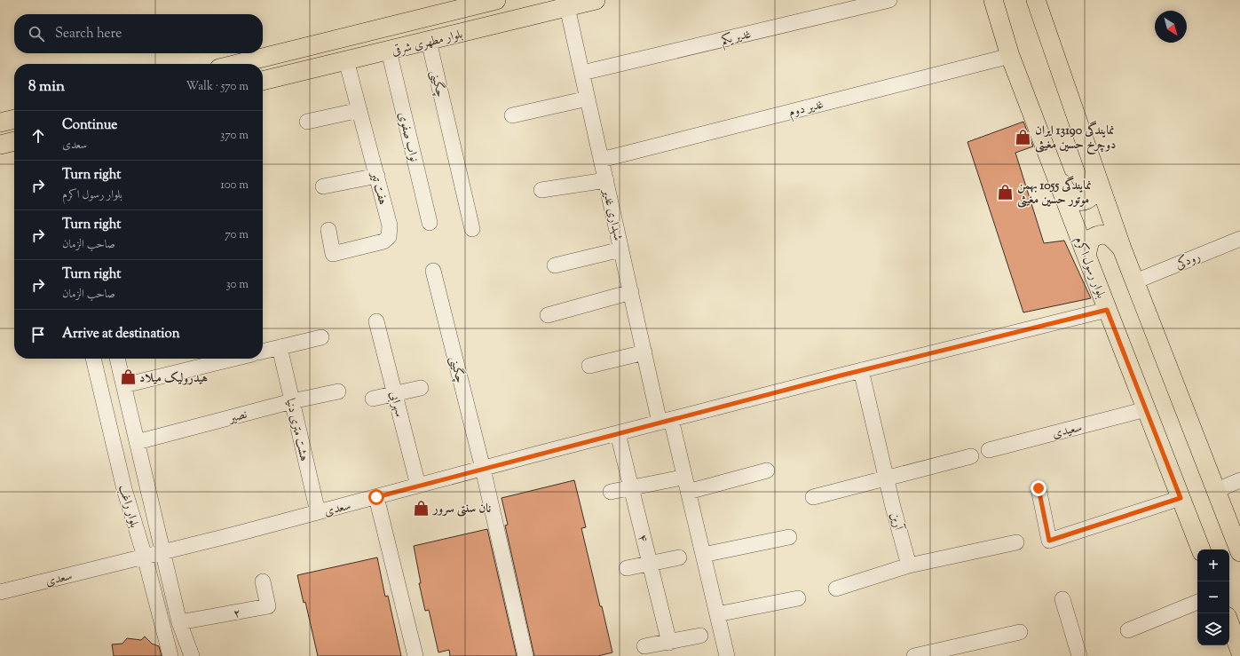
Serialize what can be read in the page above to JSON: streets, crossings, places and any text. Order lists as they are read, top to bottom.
{
  "streets": {
    "main road": ["بلوار مطهری شرقی", "بلوار رسول اکرم"],
    "street": [
      "غدیر یکم",
      "چگینی",
      "غدیر دوم",
      "نواب صفوی",
      "هفت تیر",
      "شهداری غدیر",
      "رودکی",
      "سهرابی",
      "نصیر",
      "هشت متری دنیا",
      "سعیدی",
      "بلوار راغب",
      "سعدی",
      "آرین",
      "۴",
      "۲"
    ]
  },
  "crossings": [
    ["غدیر یکم", "شهداری غدیر"],
    ["بلوار مطهری شرقی", "چگینی"],
    ["بلوار مطهری شرقی", "نواب صفوی"],
    ["بلوار مطهری شرقی", "هفت تیر"],
    ["بلوار مطهری شرقی", "شهداری غدیر"],
    ["چگینی", "سعدی"],
    ["غدیر دوم", "شهداری غدیر"],
    ["غدیر دوم", "بلوار رسول اکرم"],
    ["شهداری غدیر", "سعدی"],
    ["بلوار رسول اکرم", "سعیدی"],
    ["بلوار رسول اکرم", "سعدی"],
    ["سهرابی", "سعدی"],
    ["نصیر", "هشت متری دنیا"],
    ["نصیر", "بلوار راغب"],
    ["هشت متری دنیا", "سعدی"],
    ["بلوار راغب", "سعدی"],
    ["بلوار راغب", "۲"],
    ["سعدی", "آرین"],
    ["سعدی", "۴"]
  ],
  "places": {
    "shop": [
      "نمایندگی 13190 ایران دوچرخ حسین مغیثی",
      "نمایندگی 1055 بهمن موتور حسین مغیثی",
      "هیدرولیک میلاد",
      "نان سنتی سرور"
    ]
  },
  "north": "bottom right",
  "page": {
    "search": "Search here",
    "heading": ["8 min", "Walk · 570 m"],
    "list": [
      ["Continue", "سعدی", "370 m"],
      ["Turn right", "بلوار رسول اکرم", "100 m"],
      ["Turn right", "صاحب الزمان", "70 m"],
      ["Turn right", "صاحب الزمان", "30 m"],
      "Arrive at destination"
    ],
    "map_buttons": ["+", "−"]
  }
}
